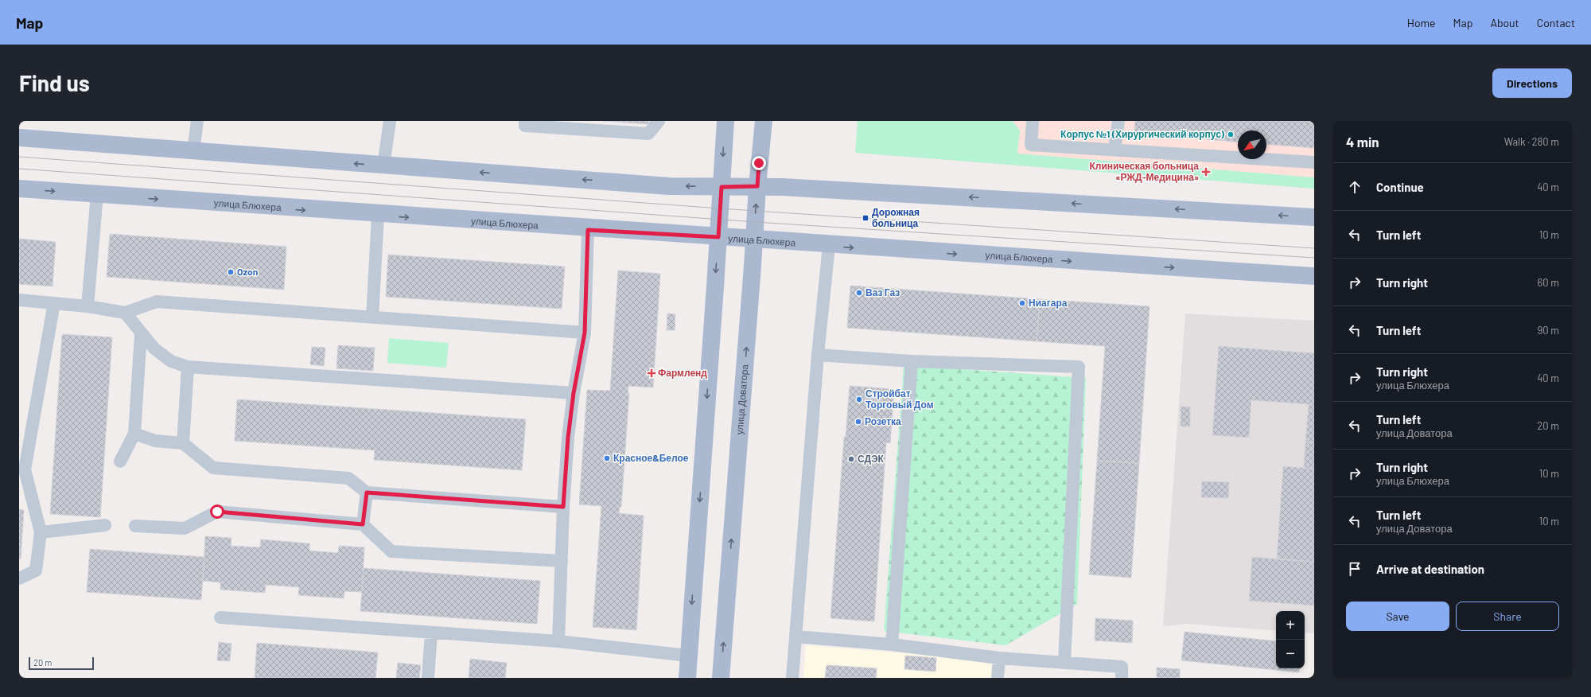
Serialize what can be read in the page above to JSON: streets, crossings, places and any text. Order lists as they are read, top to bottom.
{
  "streets": {
    "main road": ["улица Блюхера", "улица Доватора"]
  },
  "crossings": [
    ["улица Блюхера", "улица Доватора"]
  ],
  "places": {
    "other": [
      "Корпус №1 (Хирургический корпус)",
      "Ozon",
      "Ваз Газ",
      "Ниагара",
      "Стройбат Торговый Дом",
      "Розетка",
      "Красное&Белое",
      "СДЭК"
    ],
    "health": ["Клиническая больница «РЖД-Медицина»", "Фармленд"],
    "transit": ["Дорожная больница"]
  },
  "scale_bar": "20 m",
  "north": "bottom left",
  "page": {
    "header": "Map",
    "nav": [
      "Home",
      "Map",
      "About",
      "Contact"
    ],
    "buttons": [
      "Directions",
      ["Save", "Share"]
    ],
    "title": "Find us",
    "heading": ["4 min", "Walk · 280 m"],
    "list": [
      ["Continue", "40 m"],
      ["Turn left", "10 m"],
      ["Turn right", "60 m"],
      ["Turn left", "90 m"],
      ["Turn right", "улица Блюхера", "40 m"],
      ["Turn left", "улица Доватора", "20 m"],
      ["Turn right", "улица Блюхера", "10 m"],
      ["Turn left", "улица Доватора", "10 m"],
      "Arrive at destination"
    ],
    "map_buttons": ["+", "−"],
    "scale": "20 m"
  }
}
